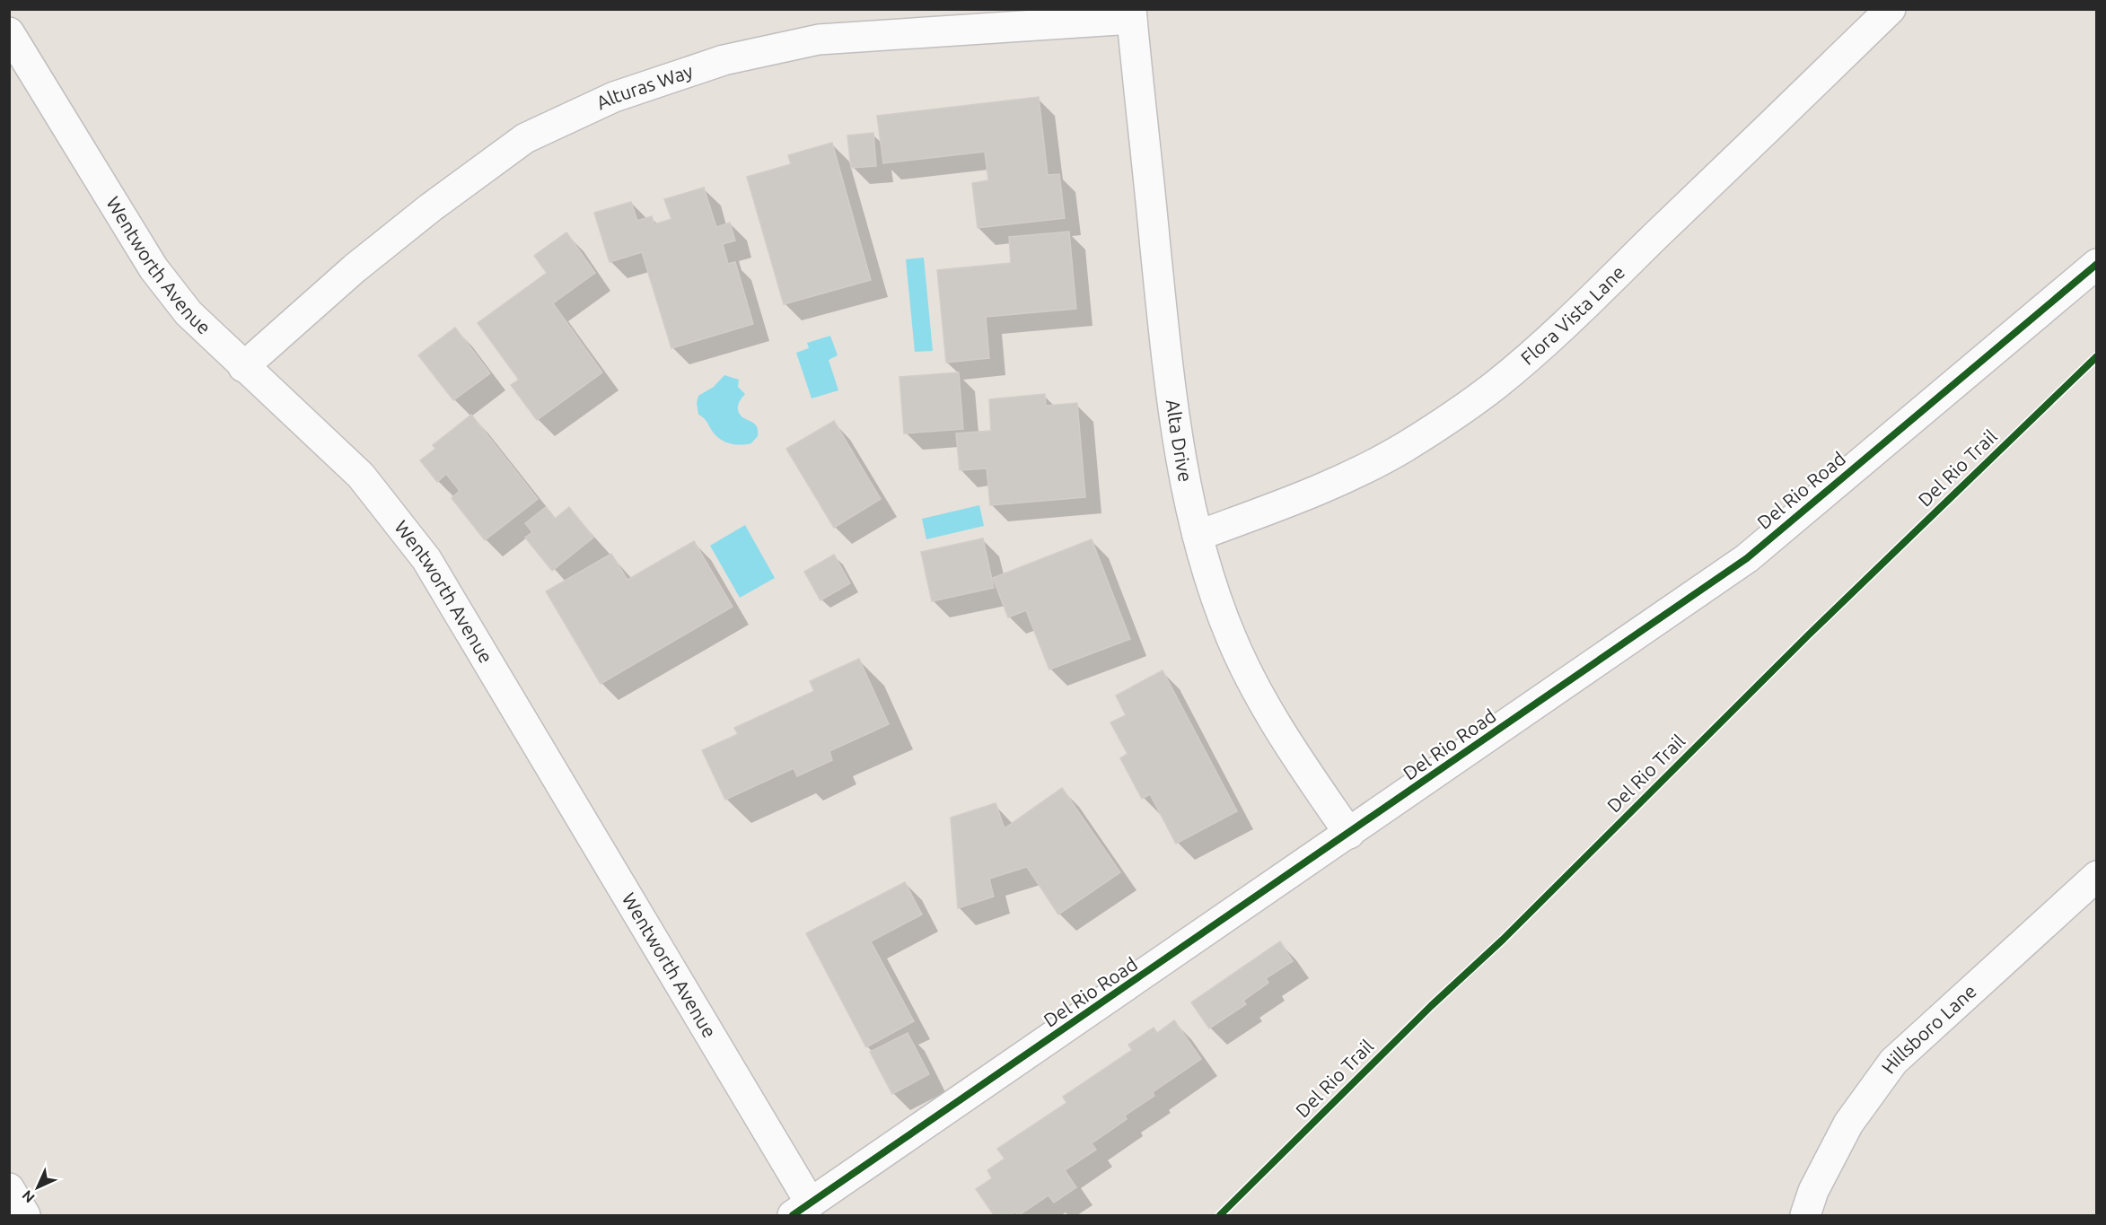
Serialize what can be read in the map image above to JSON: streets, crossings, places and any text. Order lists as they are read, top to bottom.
{
  "streets": {
    "street": [
      "Alturas Way",
      "Wentworth Avenue",
      "Flora Vista Lane",
      "Alta Drive",
      "Del Rio Road",
      "Hillsboro Lane"
    ],
    "cycle path": ["Del Rio Trail"]
  },
  "crossings": [
    ["Alturas Way", "Wentworth Avenue"],
    ["Alturas Way", "Alta Drive"],
    ["Wentworth Avenue", "Del Rio Road"],
    ["Flora Vista Lane", "Alta Drive"],
    ["Alta Drive", "Del Rio Road"]
  ],
  "north": "bottom left"
}
